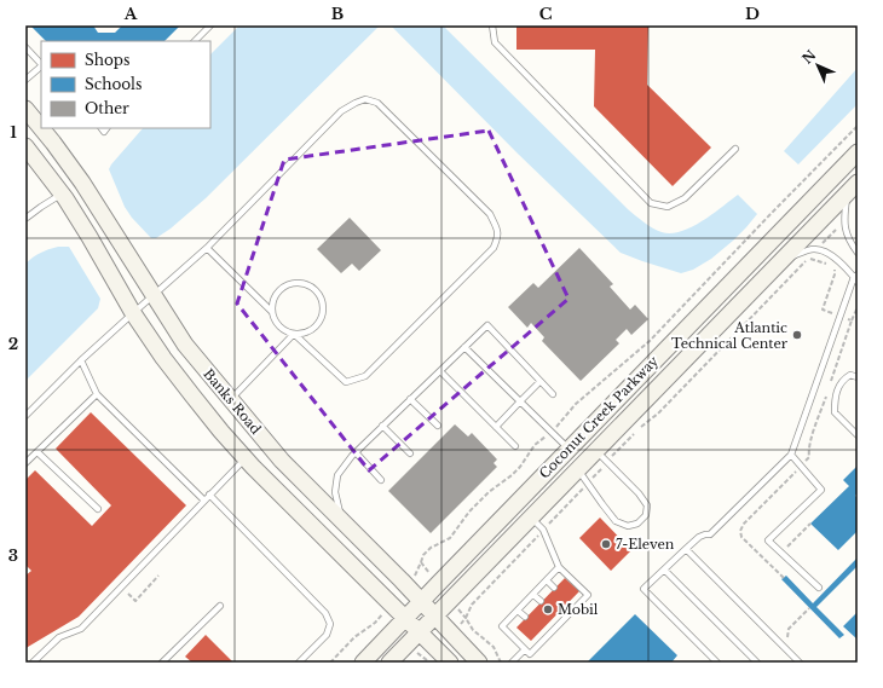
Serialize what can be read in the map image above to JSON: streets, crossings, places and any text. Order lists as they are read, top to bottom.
{
  "streets": {
    "street": ["Banks Road", "Coconut Creek Parkway"]
  },
  "crossings": [
    ["Banks Road", "Coconut Creek Parkway"]
  ],
  "places": ["Atlantic Technical Center", "7-Eleven", "Mobil"],
  "legend": ["Shops", "Schools", "Other"],
  "north": "top left",
  "grid": {
    "columns": [
      "A",
      "B",
      "C",
      "D"
    ],
    "rows": ["1", "2", "3"]
  }
}
